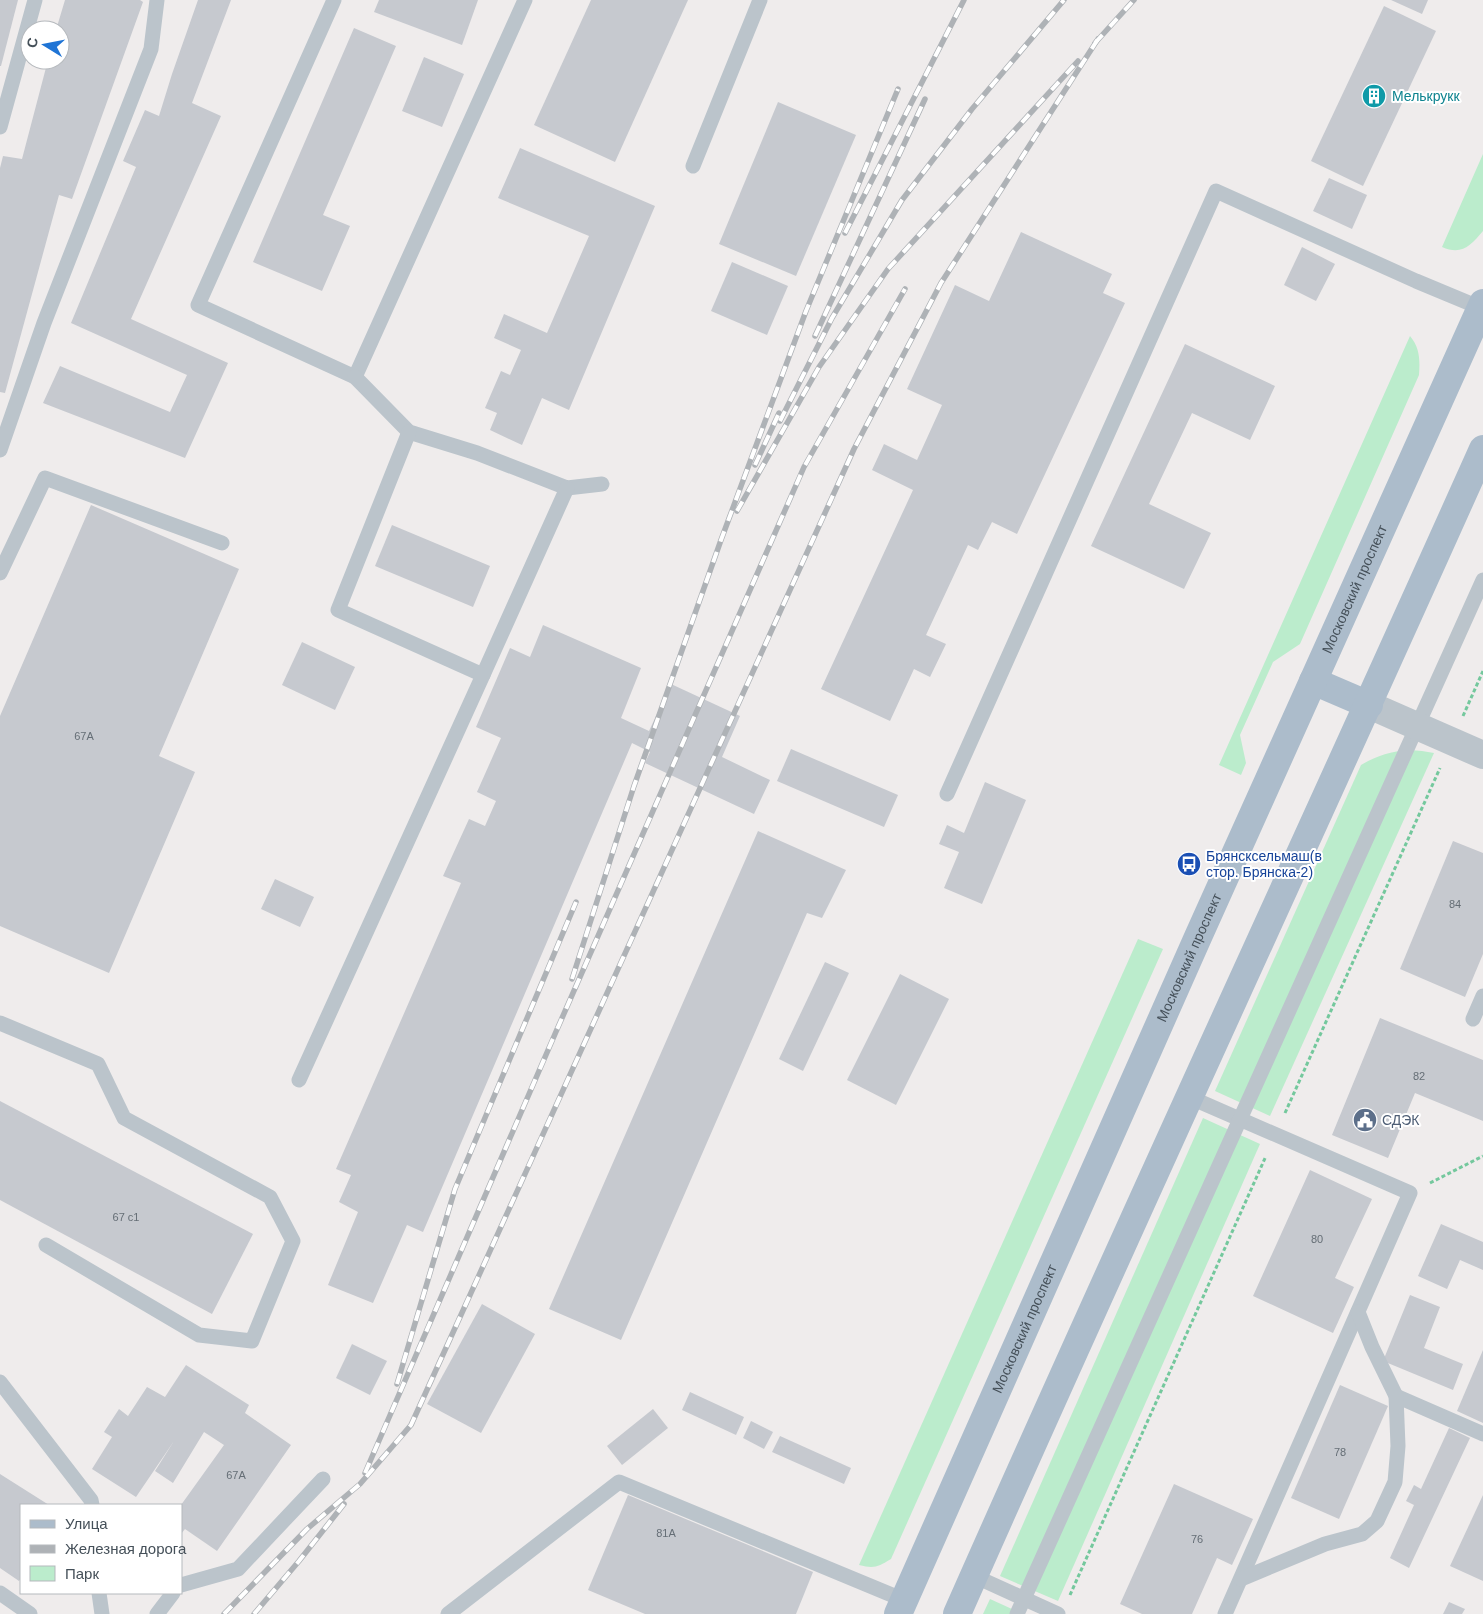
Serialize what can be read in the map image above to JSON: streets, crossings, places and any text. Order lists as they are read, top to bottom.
{
  "streets": {
    "main road": ["Московский проспект"]
  },
  "places": {
    "building": ["Мелькрукк"],
    "bus stop": ["Брянсксельмаш(в стор. Брянска-2)"],
    "public building": ["СДЭК"]
  },
  "house_numbers": [
    "67А",
    "84",
    "82",
    "67 с1",
    "80",
    "78",
    "67А",
    "81А",
    "76"
  ],
  "legend": ["Улица", "Железная дорога", "Парк"],
  "north": "left"
}
